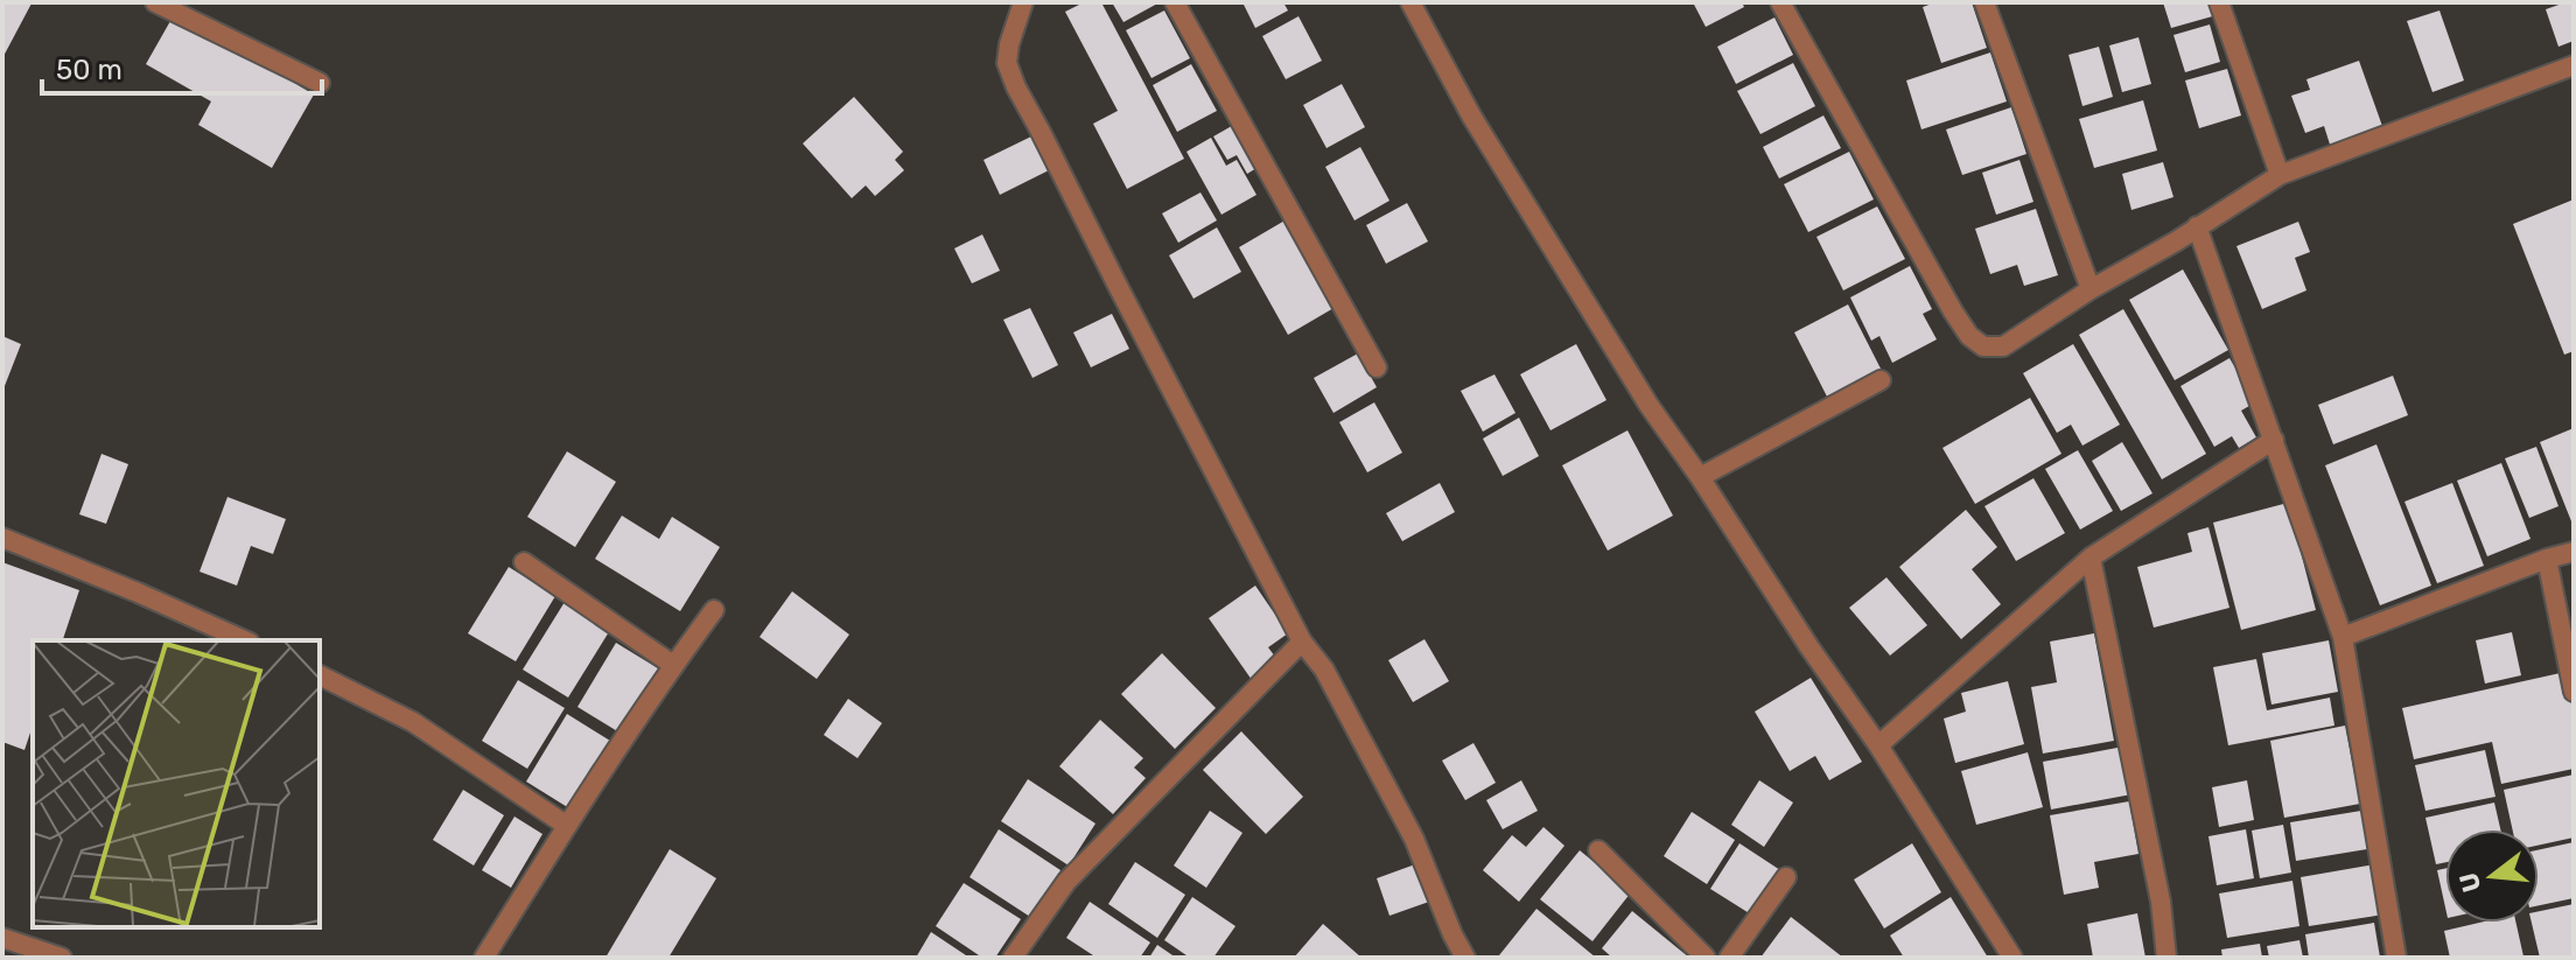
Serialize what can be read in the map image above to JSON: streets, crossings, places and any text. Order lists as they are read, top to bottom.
{
  "scale_bar": "50 m",
  "north": "left"
}
